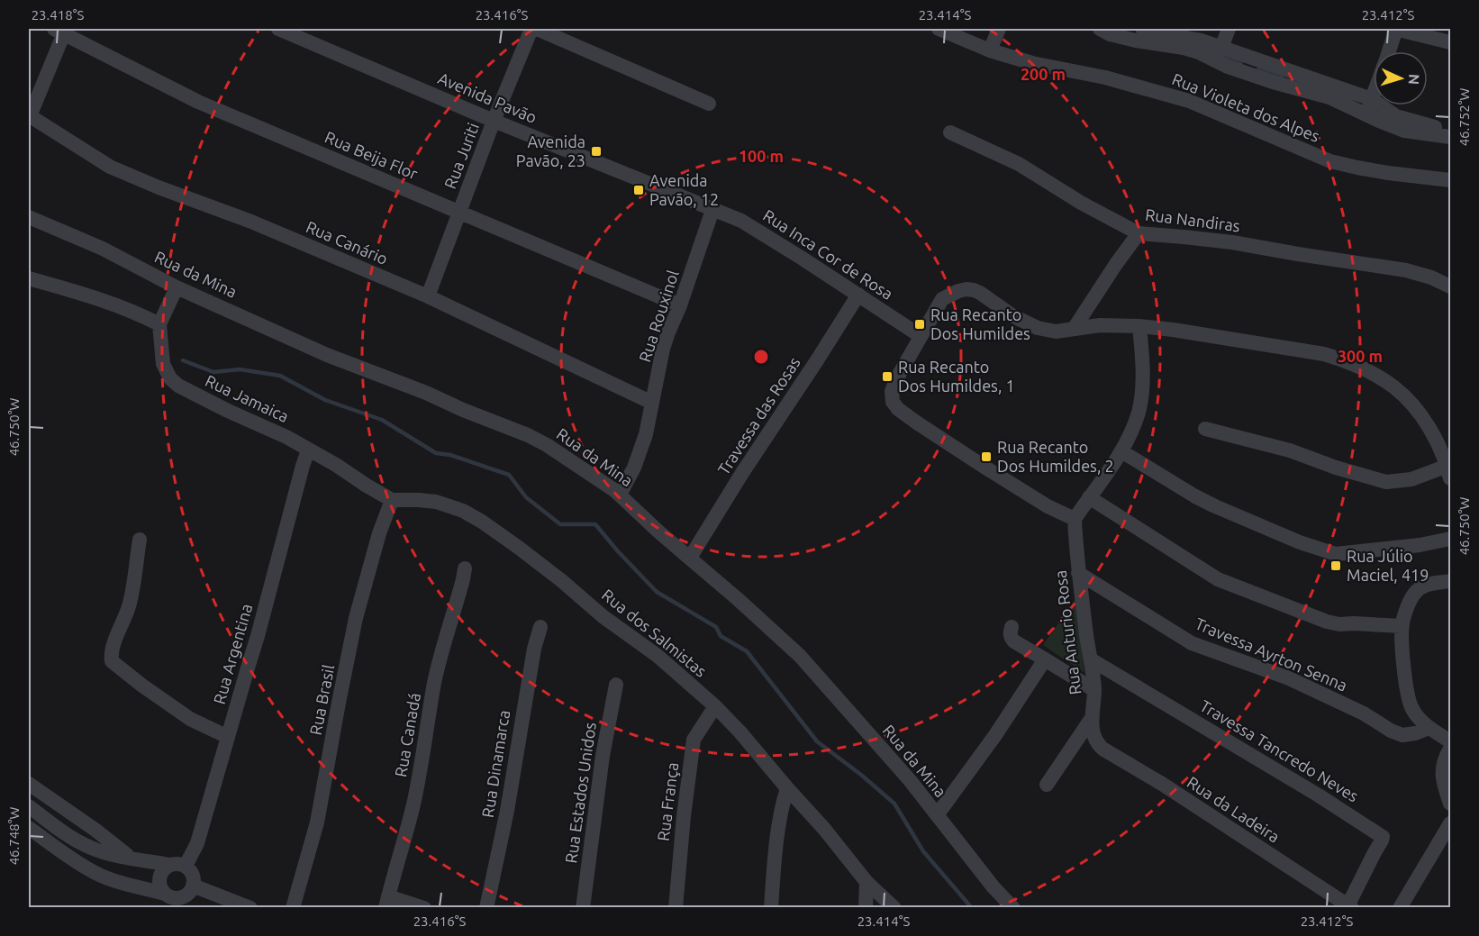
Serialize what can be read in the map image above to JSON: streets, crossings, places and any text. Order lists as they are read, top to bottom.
{
  "streets": {
    "street": [
      "Avenida Pavão",
      "Rua Violeta dos Alpes",
      "Rua Beija Flor",
      "Rua Juriti",
      "Rua Nandiras",
      "Rua Canário",
      "Rua Inca Cor de Rosa",
      "Rua da Mina",
      "Rua Rouxinol",
      "Rua Jamaica",
      "Travessa das Rosas",
      "Rua Anturio Rosa",
      "Rua dos Salmistas",
      "Rua Argentina",
      "Travessa Ayrton Senna",
      "Rua Brasil",
      "Rua Canadá",
      "Travessa Tancredo Neves",
      "Rua Dinamarca",
      "Rua Estados Unidos",
      "Rua França",
      "Rua da Ladeira"
    ]
  },
  "crossings": [
    ["Avenida Pavão", "Rua Juriti"],
    ["Avenida Pavão", "Rua Inca Cor de Rosa"],
    ["Avenida Pavão", "Rua Rouxinol"],
    ["Rua Beija Flor", "Rua Juriti"],
    ["Rua Beija Flor", "Rua Rouxinol"],
    ["Rua Juriti", "Rua Canário"],
    ["Rua Canário", "Rua Rouxinol"],
    ["Rua Inca Cor de Rosa", "Rua Rouxinol"],
    ["Rua Inca Cor de Rosa", "Travessa das Rosas"],
    ["Rua da Mina", "Rua Rouxinol"],
    ["Rua da Mina", "Travessa das Rosas"],
    ["Rua Jamaica", "Rua dos Salmistas"],
    ["Rua Jamaica", "Rua Argentina"],
    ["Rua Jamaica", "Rua Brasil"],
    ["Rua Anturio Rosa", "Travessa Ayrton Senna"],
    ["Rua Anturio Rosa", "Travessa Tancredo Neves"],
    ["Rua Anturio Rosa", "Rua da Ladeira"],
    ["Rua dos Salmistas", "Rua Brasil"],
    ["Rua dos Salmistas", "Rua França"],
    ["Travessa Tancredo Neves", "Rua da Ladeira"]
  ],
  "places": {
    "transit": [
      "Avenida Pavão, 23",
      "Avenida Pavão, 12",
      "Rua Recanto Dos Humildes",
      "Rua Recanto Dos Humildes, 1",
      "Rua Recanto Dos Humildes, 2",
      "Rua Júlio Maciel, 419"
    ]
  },
  "north": "right",
  "coordinates": [
    "23.418°S",
    "23.416°S",
    "23.414°S",
    "23.412°S",
    "46.752°W",
    "46.750°W",
    "46.748°W"
  ],
  "rings": ["200 m", "100 m", "300 m"]
}
